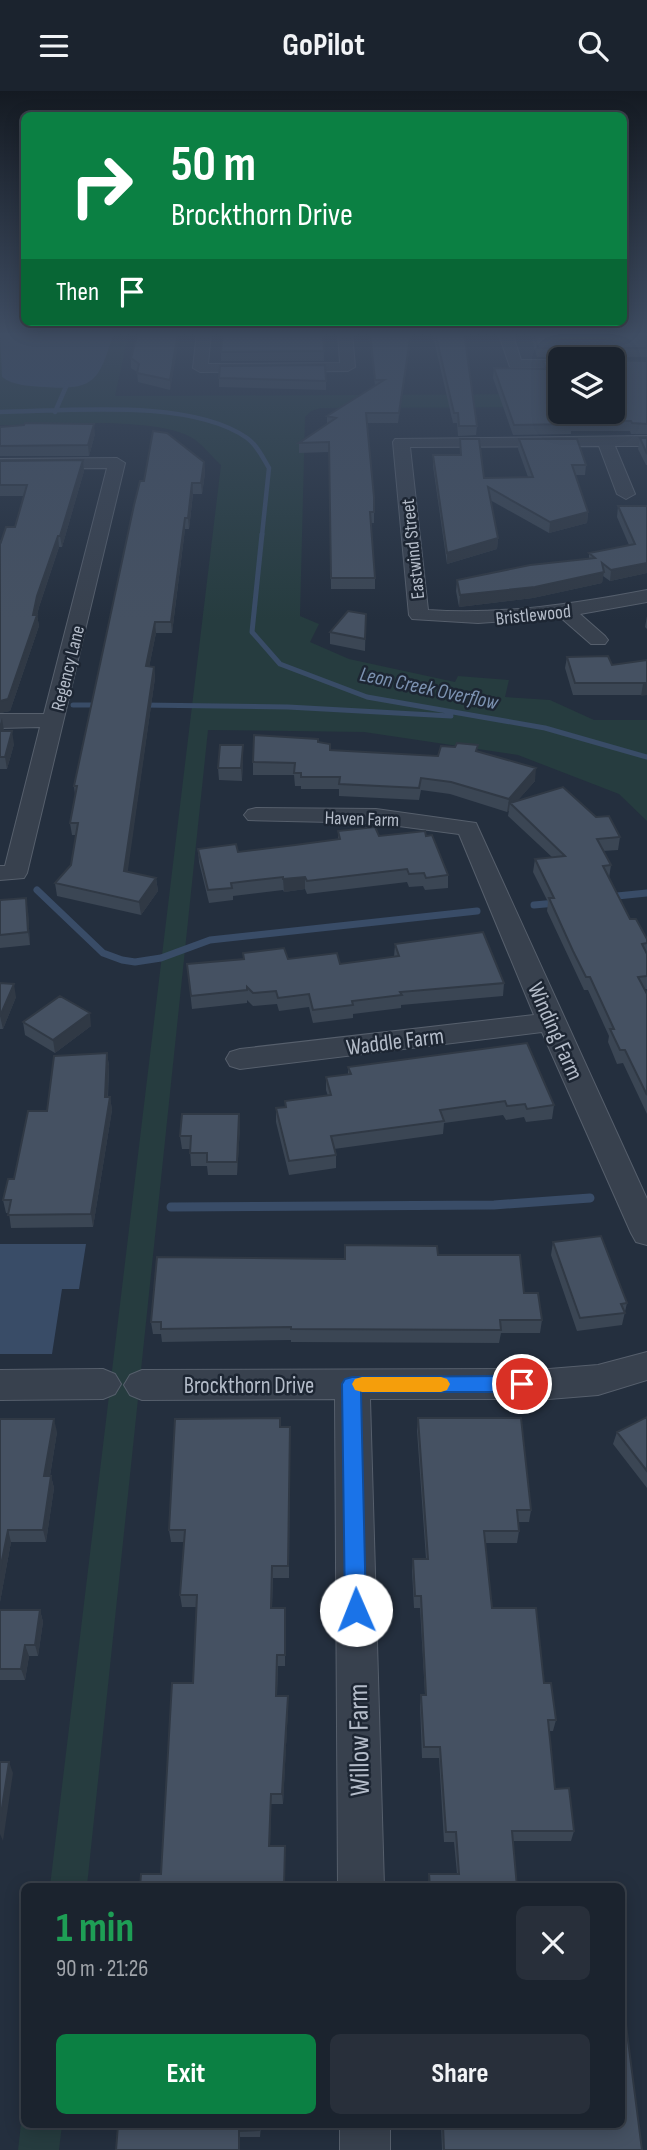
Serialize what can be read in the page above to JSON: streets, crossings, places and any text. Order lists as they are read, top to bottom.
{
  "streets": {
    "street": [
      "Eastwind Street",
      "Bristlewood",
      "Regency Lane",
      "Haven Farm",
      "Winding Farm",
      "Waddle Farm",
      "Brockthorn Drive",
      "Willow Farm"
    ]
  },
  "crossings": [
    ["Eastwind Street", "Bristlewood"],
    ["Haven Farm", "Winding Farm"],
    ["Winding Farm", "Waddle Farm"],
    ["Brockthorn Drive", "Willow Farm"]
  ],
  "water": ["Leon Creek Overflow"],
  "page": {
    "header": "GoPilot",
    "turn": ["50 m", "Brockthorn Drive"],
    "then": "Then",
    "heading": ["1 min", "90 m · 21:26"],
    "buttons": ["Exit", "Share"]
  }
}
